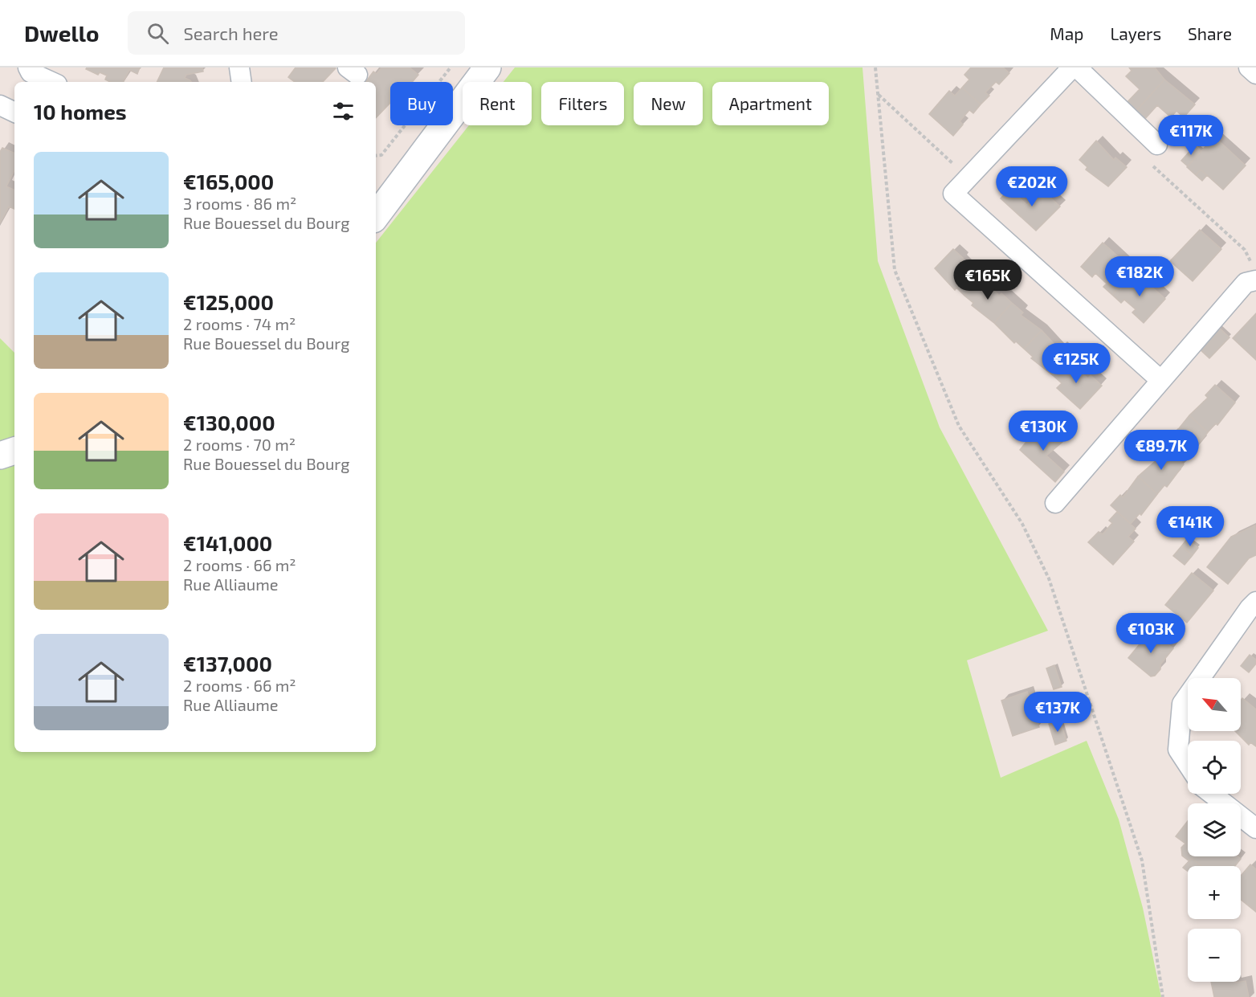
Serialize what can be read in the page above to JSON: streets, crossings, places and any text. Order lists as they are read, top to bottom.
{
  "north": "top left",
  "page": {
    "header": "Dwello",
    "search": "Search here",
    "nav": ["Map", "Layers", "Share"],
    "chip": [
      "Buy",
      "Rent",
      "Filters",
      "New",
      "Apartment"
    ],
    "heading": "10 homes",
    "price": [
      "€117K",
      "€202K",
      "€182K",
      "€165K",
      "€125K",
      "€130K",
      "€89.7K",
      "€141K",
      "€103K",
      "€137K"
    ],
    "list": [
      {
        "name": "€165,000",
        "note": "3 rooms · 86 m² · Rue Bouessel du Bourg"
      },
      {
        "name": "€125,000",
        "note": "2 rooms · 74 m² · Rue Bouessel du Bourg"
      },
      {
        "name": "€130,000",
        "note": "2 rooms · 70 m² · Rue Bouessel du Bourg"
      },
      {
        "name": "€141,000",
        "note": "2 rooms · 66 m² · Rue Alliaume"
      },
      {
        "name": "€137,000",
        "note": "2 rooms · 66 m² · Rue Alliaume"
      }
    ],
    "map_buttons": ["+", "−"]
  }
}
